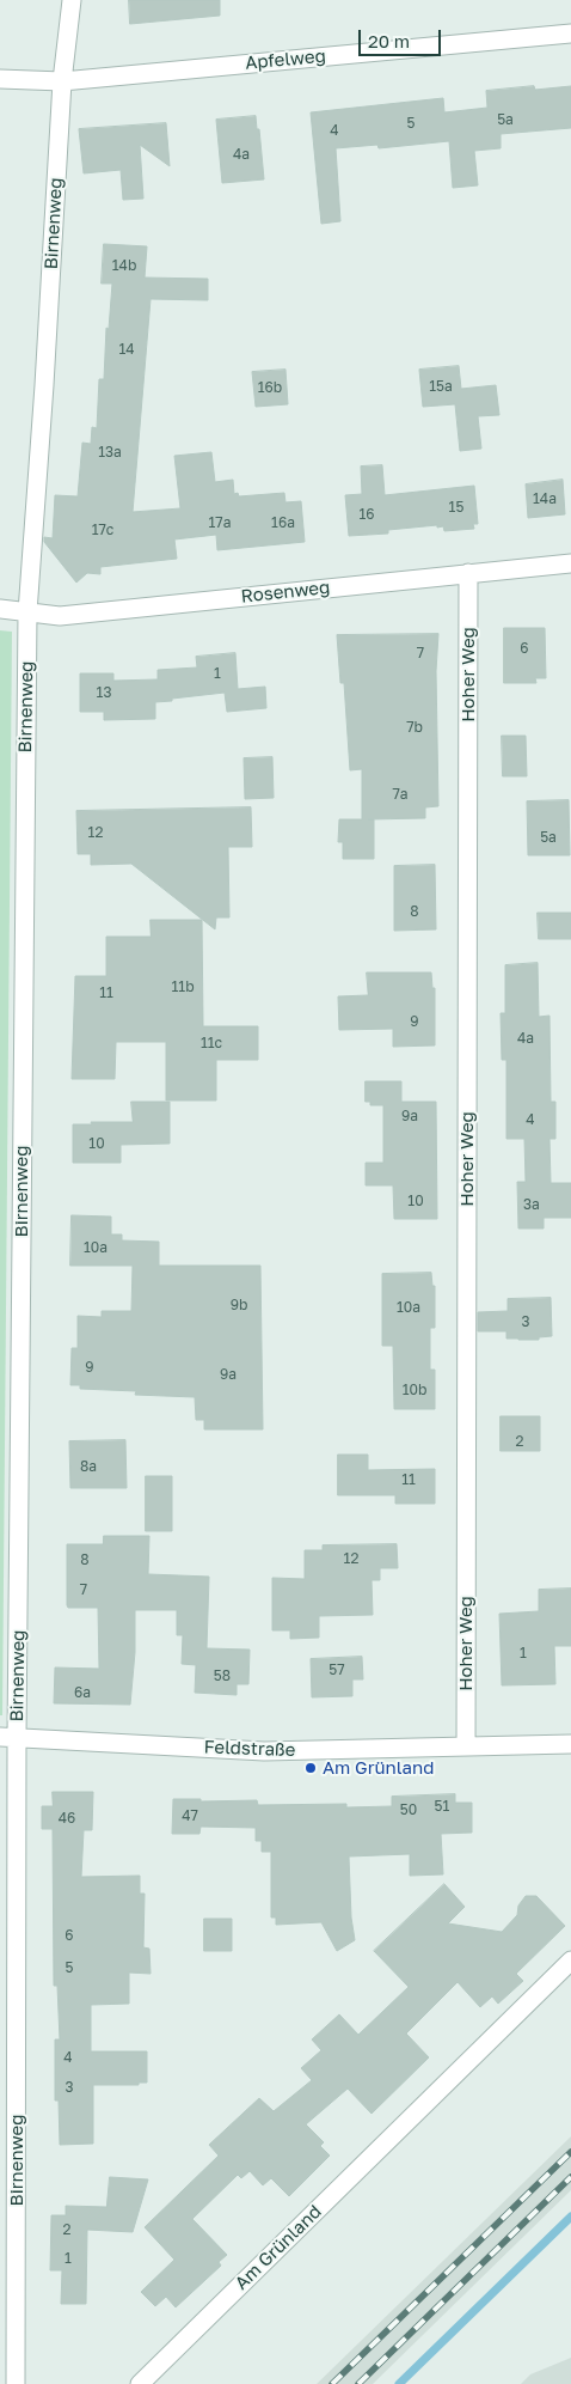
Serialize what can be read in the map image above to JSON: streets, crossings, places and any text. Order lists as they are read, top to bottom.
{
  "streets": {
    "street": [
      "Apfelweg",
      "Birnenweg",
      "Rosenweg",
      "Hoher Weg",
      "Feldstraße",
      "Am Grünland"
    ]
  },
  "crossings": [
    ["Apfelweg", "Birnenweg"],
    ["Birnenweg", "Rosenweg"],
    ["Birnenweg", "Feldstraße"],
    ["Rosenweg", "Hoher Weg"],
    ["Hoher Weg", "Feldstraße"]
  ],
  "places": ["Am Grünland"],
  "house_numbers": [
    "5a",
    "5",
    "4",
    "4a",
    "14b",
    "14",
    "15a",
    "16b",
    "13a",
    "14a",
    "15",
    "16",
    "17a",
    "16a",
    "17c",
    "6",
    "7",
    "1",
    "13",
    "7b",
    "7a",
    "12",
    "5a",
    "8",
    "11b",
    "11",
    "9",
    "4a",
    "11c",
    "9a",
    "4",
    "10",
    "10",
    "3a",
    "10a",
    "9b",
    "10a",
    "3",
    "9",
    "9a",
    "10b",
    "2",
    "8a",
    "11",
    "12",
    "8",
    "7",
    "1",
    "57",
    "58",
    "6a",
    "51",
    "50",
    "47",
    "46",
    "6",
    "5",
    "4",
    "3",
    "2",
    "1"
  ],
  "scale_bar": "20 m"
}
